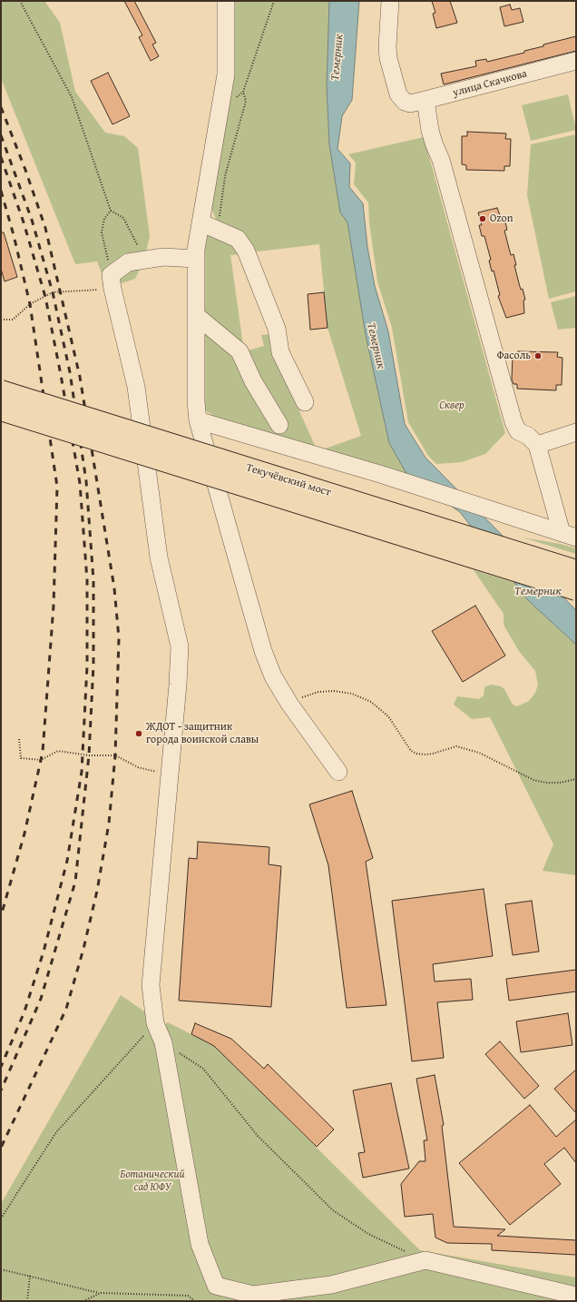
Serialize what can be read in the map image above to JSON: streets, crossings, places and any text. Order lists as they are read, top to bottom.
{
  "streets": {
    "main road": ["Текучёвский мост"],
    "street": ["улица Скачкова"]
  },
  "water": ["Темерник"],
  "parks": ["Сквер", "Ботанический сад ЮФУ"],
  "places": ["Ozon", "Фасоль", "ЖДОТ - защитник города воинской славы"]
}
